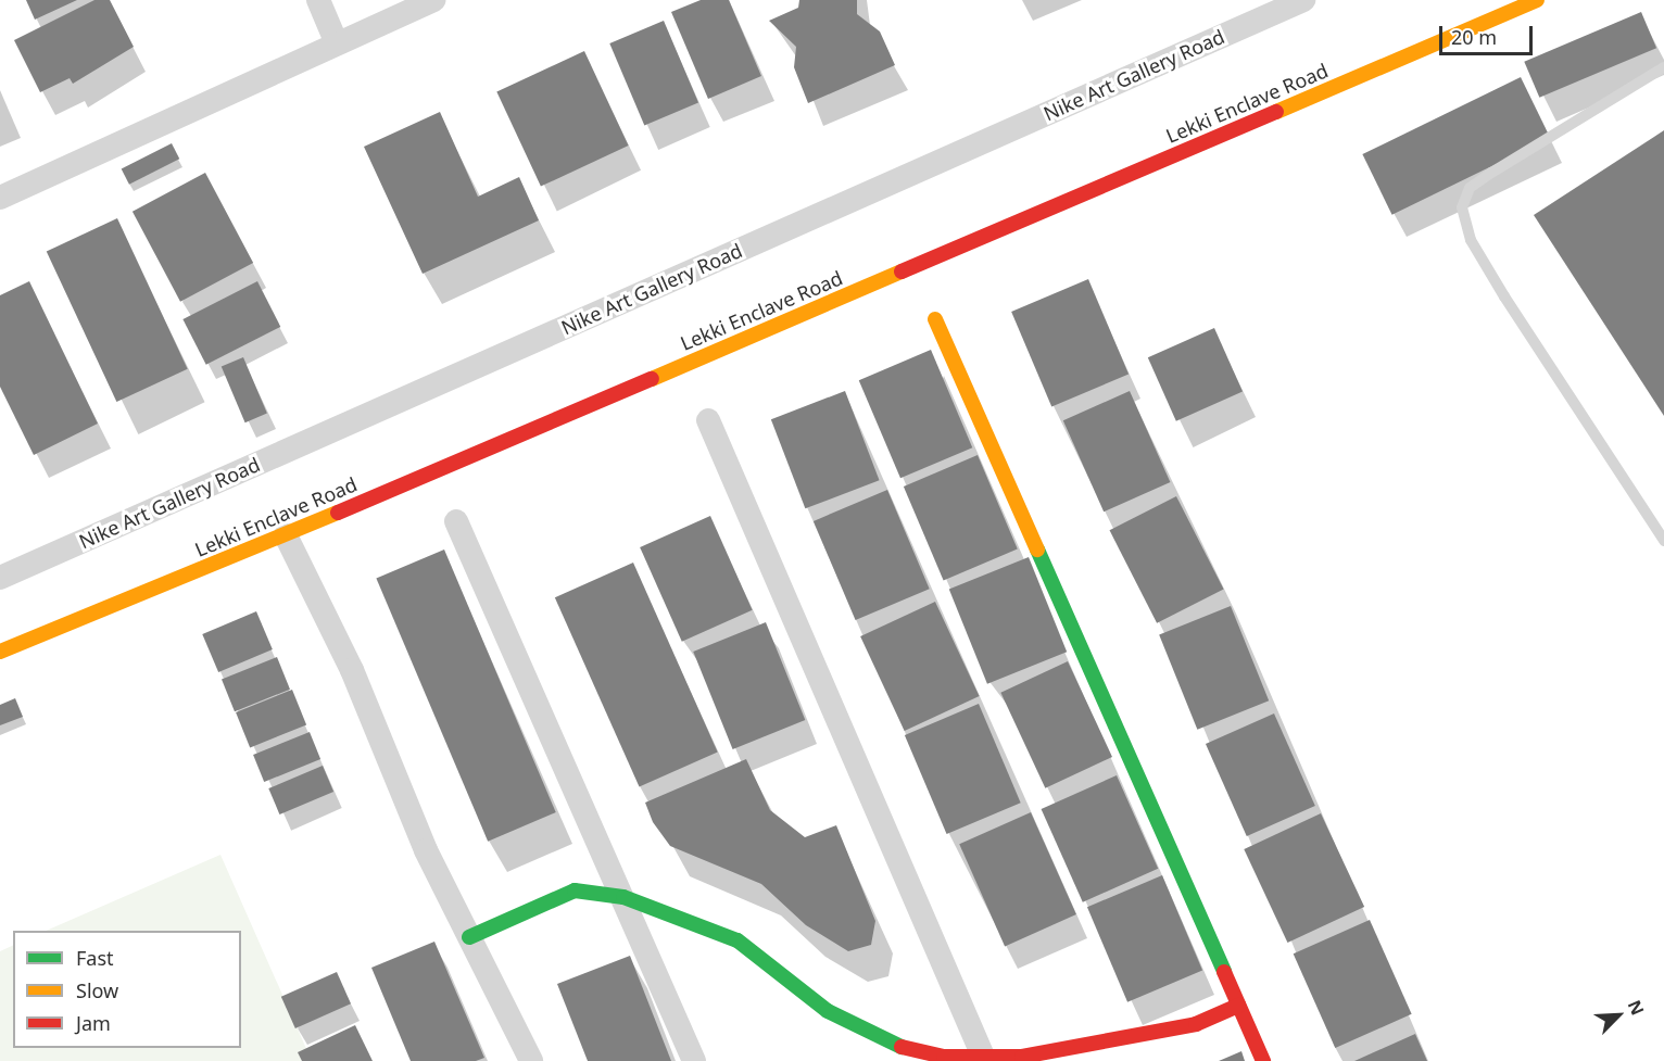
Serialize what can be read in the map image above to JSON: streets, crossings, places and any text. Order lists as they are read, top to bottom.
{
  "streets": {
    "street": ["Nike Art Gallery Road", "Lekki Enclave Road"]
  },
  "legend": ["Fast", "Slow", "Jam"],
  "scale_bar": "20 m",
  "north": "top right"
}
